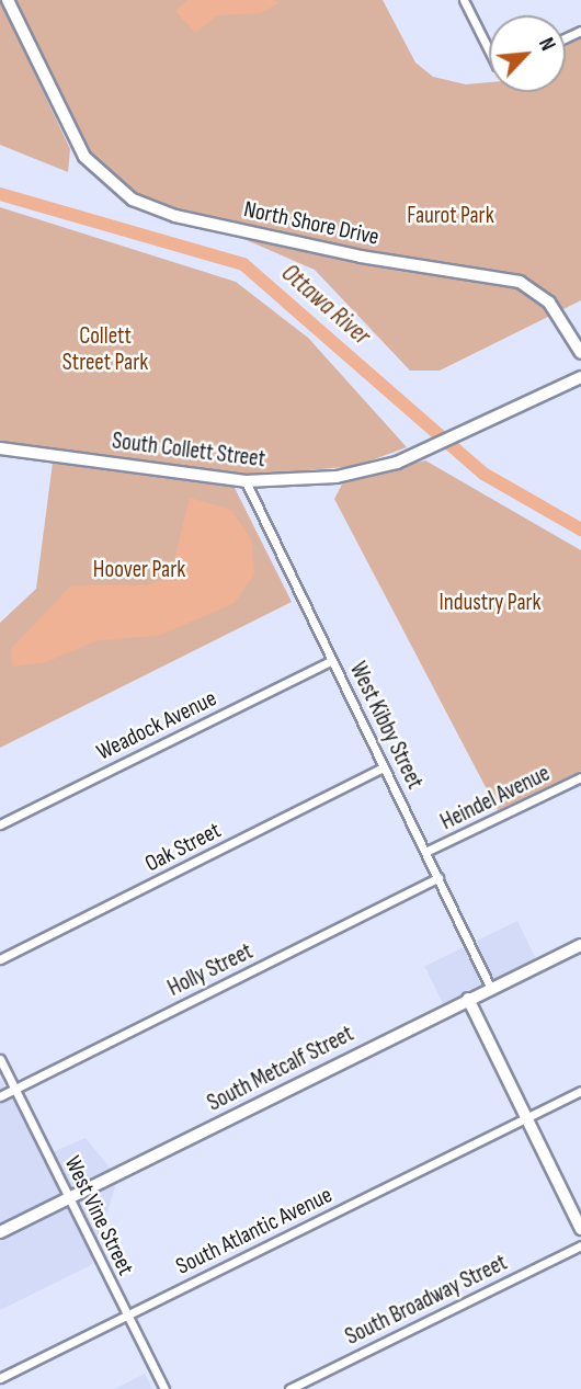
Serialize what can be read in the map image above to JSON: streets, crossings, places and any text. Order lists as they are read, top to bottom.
{
  "streets": {
    "street": [
      "North Shore Drive",
      "South Collett Street",
      "Weadock Avenue",
      "West Kibby Street",
      "Heindel Avenue",
      "Oak Street",
      "Holly Street",
      "South Metcalf Street",
      "West Vine Street",
      "South Atlantic Avenue",
      "South Broadway Street"
    ]
  },
  "crossings": [
    ["South Collett Street", "West Kibby Street"],
    ["Weadock Avenue", "West Kibby Street"],
    ["West Kibby Street", "Heindel Avenue"],
    ["West Kibby Street", "Oak Street"],
    ["West Kibby Street", "Holly Street"],
    ["West Kibby Street", "South Metcalf Street"],
    ["Holly Street", "West Vine Street"],
    ["South Metcalf Street", "West Vine Street"],
    ["West Vine Street", "South Atlantic Avenue"]
  ],
  "water": ["Ottawa River"],
  "parks": [
    "Faurot Park",
    "Collett Street Park",
    "Hoover Park",
    "Industry Park"
  ],
  "north": "top right"
}
